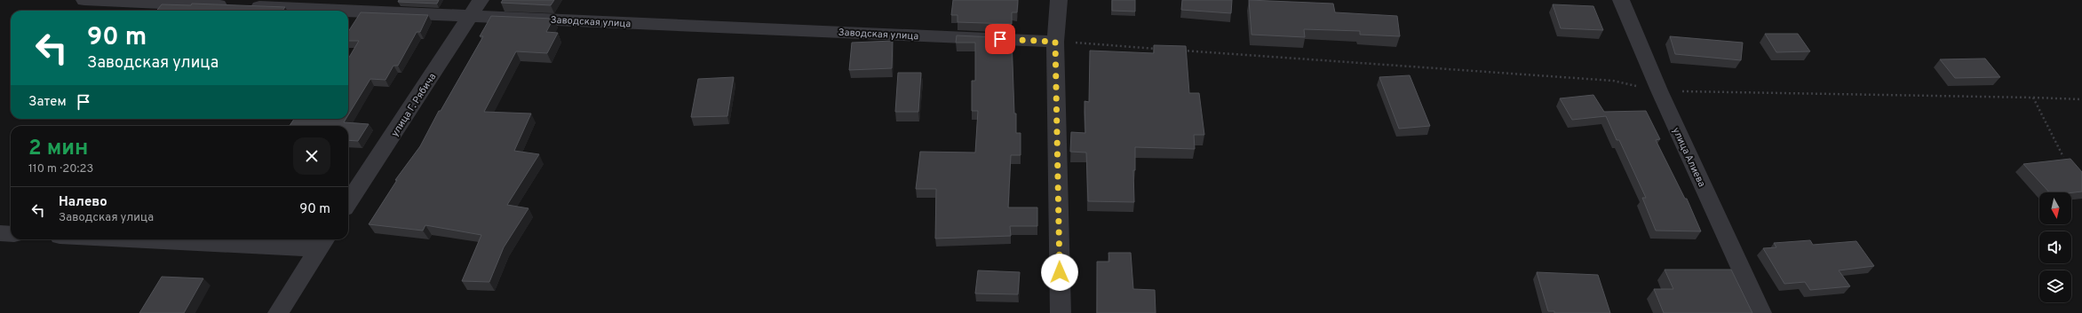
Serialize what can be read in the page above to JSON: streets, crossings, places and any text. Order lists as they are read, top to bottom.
{
  "streets": {
    "street": ["Заводская улица", "улица Г. Рябича", "улица Алиева"]
  },
  "crossings": [
    ["Заводская улица", "улица Г. Рябича"]
  ],
  "north": "bottom",
  "page": {
    "turn": ["90 m", "Заводская улица"],
    "then": "Затем",
    "heading": ["2 мин", "110 m · 20:23"],
    "list": [
      {
        "name": "Налево",
        "note": "Заводская улица",
        "value": "90 m"
      }
    ]
  }
}
